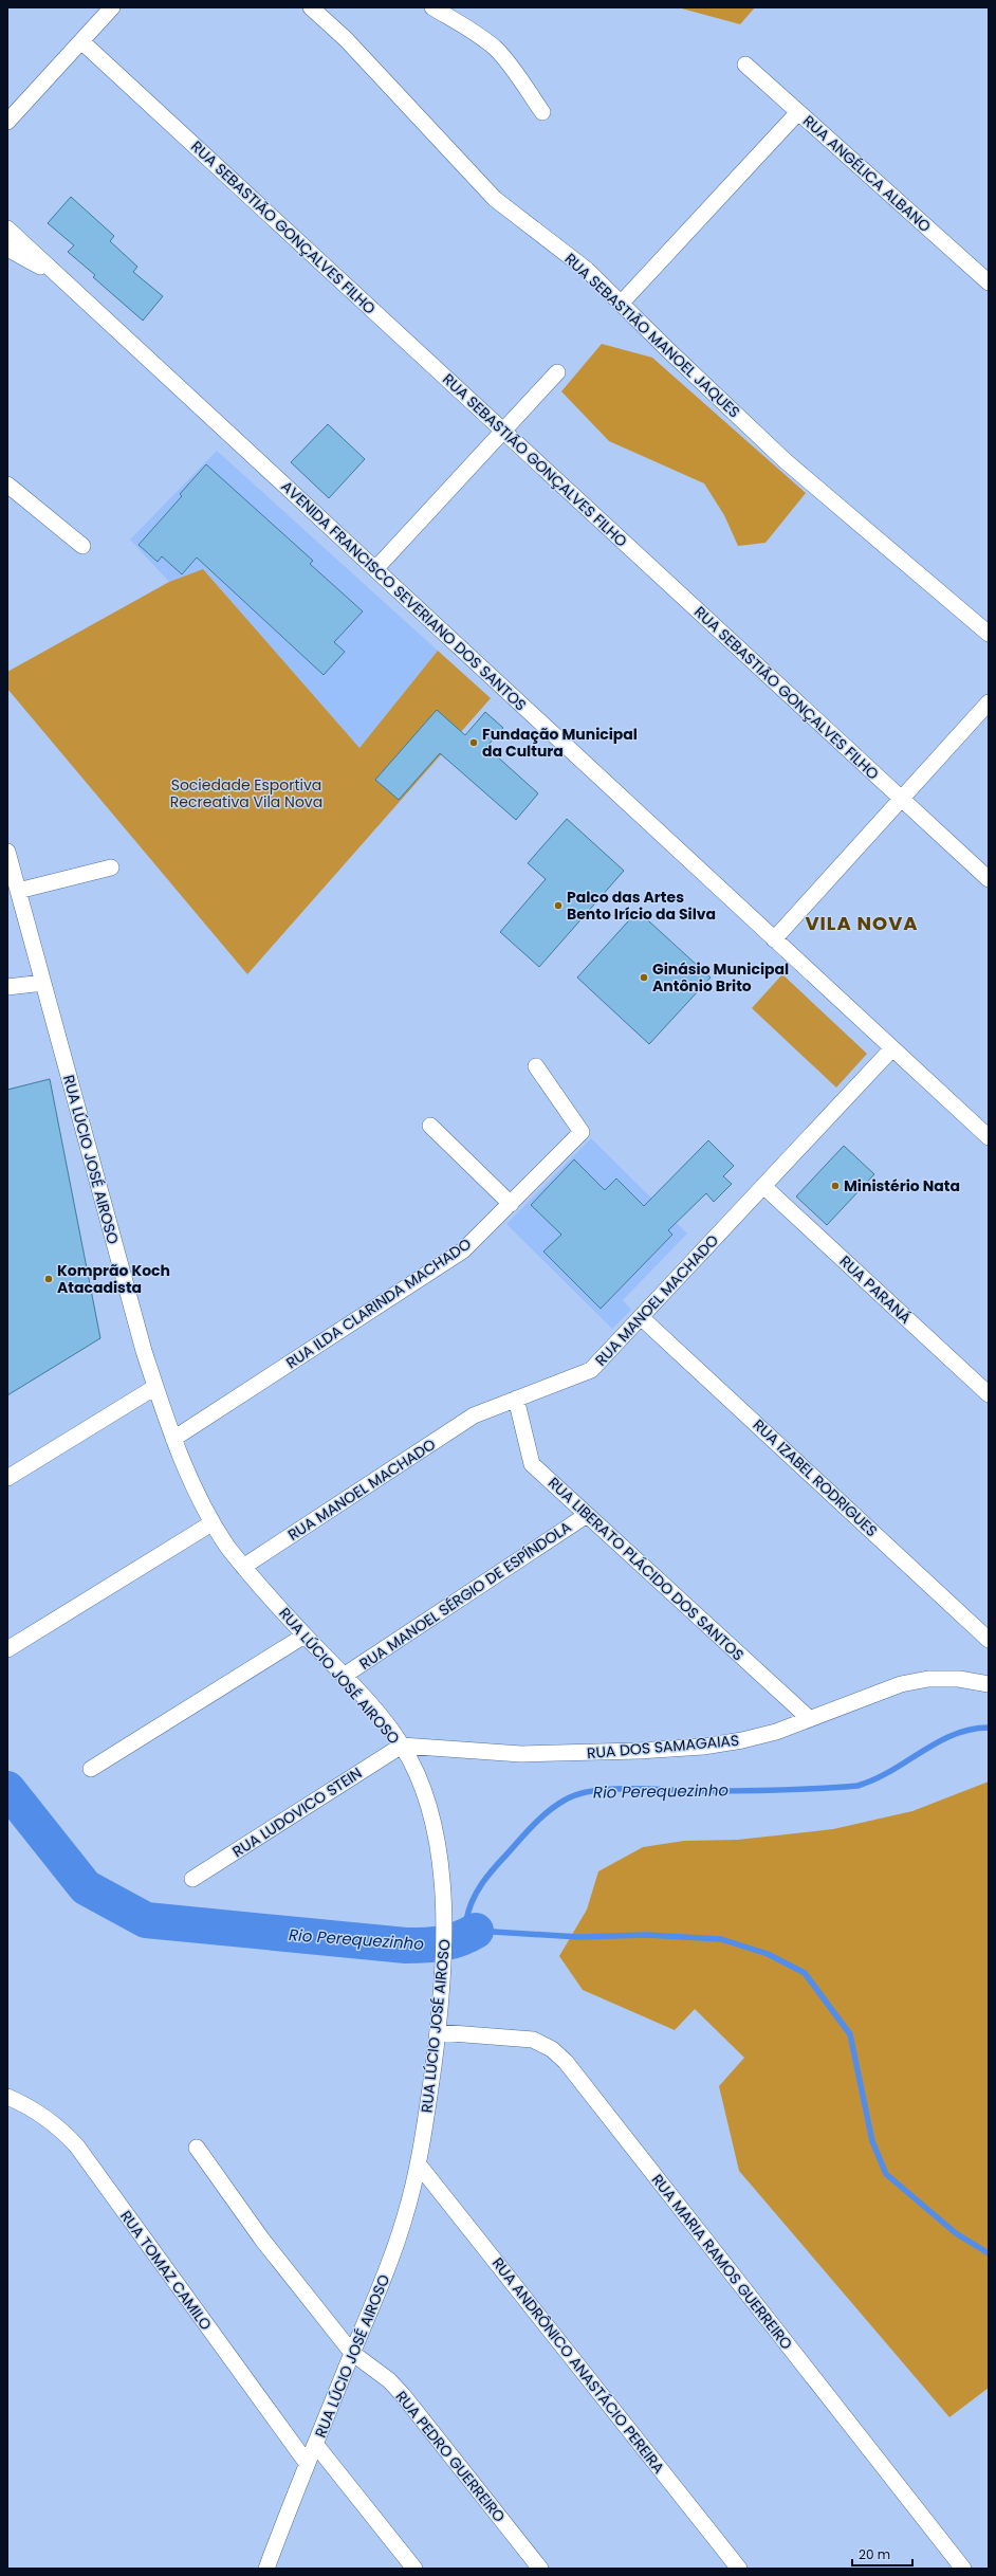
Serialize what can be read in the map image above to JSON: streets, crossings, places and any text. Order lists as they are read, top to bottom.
{
  "streets": {
    "street": [
      "RUA ANGÉLICA ALBANO",
      "RUA SEBASTIÃO GONÇALVES FILHO",
      "RUA SEBASTIÃO MANOEL JAQUES",
      "AVENIDA FRANCISCO SEVERIANO DOS SANTOS",
      "RUA LÚCIO JOSÉ AIROSO",
      "RUA PARANÁ",
      "RUA MANOEL MACHADO",
      "RUA ILDA CLARINDA MACHADO",
      "RUA IZABEL RODRIGUES",
      "RUA LIBERATO PLÁCIDO DOS SANTOS",
      "RUA MANOEL SÉRGIO DE ESPÍNDOLA",
      "RUA DOS SAMAGAIAS",
      "RUA LUDOVICO STEIN",
      "RUA MARIA RAMOS GUERREIRO",
      "RUA TOMAZ CAMILO",
      "RUA ANDRÔNICO ANASTÁCIO PEREIRA",
      "RUA PEDRO GUERREIRO"
    ]
  },
  "crossings": [
    ["AVENIDA FRANCISCO SEVERIANO DOS SANTOS", "RUA MANOEL MACHADO"],
    ["RUA LÚCIO JOSÉ AIROSO", "RUA MANOEL MACHADO"],
    ["RUA LÚCIO JOSÉ AIROSO", "RUA ILDA CLARINDA MACHADO"],
    ["RUA LÚCIO JOSÉ AIROSO", "RUA MANOEL SÉRGIO DE ESPÍNDOLA"],
    ["RUA LÚCIO JOSÉ AIROSO", "RUA DOS SAMAGAIAS"],
    ["RUA LÚCIO JOSÉ AIROSO", "RUA LUDOVICO STEIN"],
    ["RUA LÚCIO JOSÉ AIROSO", "RUA MARIA RAMOS GUERREIRO"],
    ["RUA LÚCIO JOSÉ AIROSO", "RUA TOMAZ CAMILO"],
    ["RUA LÚCIO JOSÉ AIROSO", "RUA ANDRÔNICO ANASTÁCIO PEREIRA"],
    ["RUA LÚCIO JOSÉ AIROSO", "RUA PEDRO GUERREIRO"],
    ["RUA PARANÁ", "RUA MANOEL MACHADO"],
    ["RUA MANOEL MACHADO", "RUA IZABEL RODRIGUES"],
    ["RUA MANOEL MACHADO", "RUA LIBERATO PLÁCIDO DOS SANTOS"],
    ["RUA LIBERATO PLÁCIDO DOS SANTOS", "RUA MANOEL SÉRGIO DE ESPÍNDOLA"],
    ["RUA LIBERATO PLÁCIDO DOS SANTOS", "RUA DOS SAMAGAIAS"],
    ["RUA DOS SAMAGAIAS", "RUA LUDOVICO STEIN"]
  ],
  "districts": ["VILA NOVA"],
  "water": ["Rio Perequezinho"],
  "parks": ["Sociedade Esportiva Recreativa Vila Nova"],
  "places": [
    "Fundação Municipal da Cultura",
    "Palco das Artes Bento Irício da Silva",
    "Ginásio Municipal Antônio Brito",
    "Ministério Nata",
    "Komprão Koch Atacadista"
  ],
  "scale_bar": "20 m"
}
